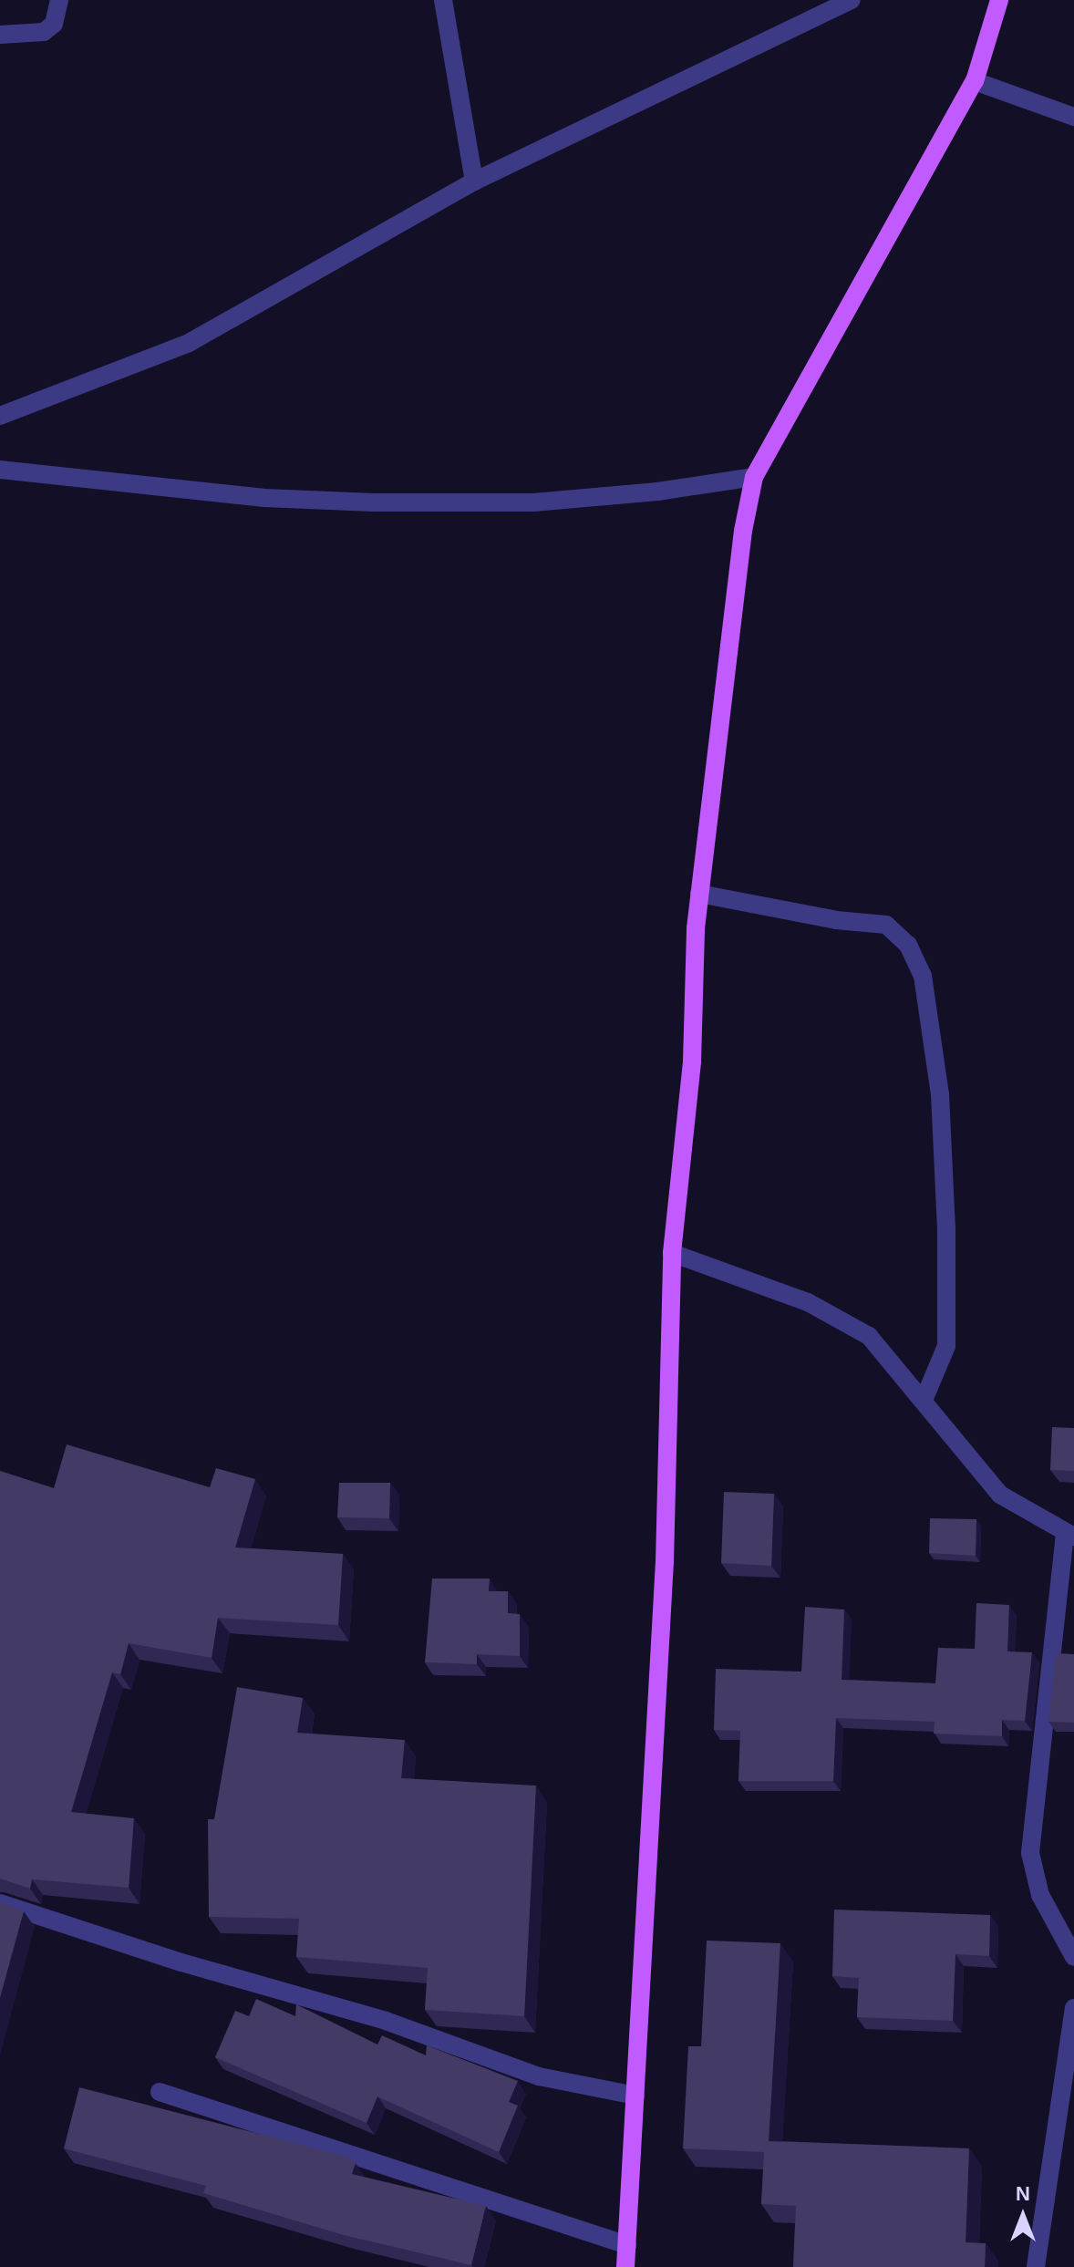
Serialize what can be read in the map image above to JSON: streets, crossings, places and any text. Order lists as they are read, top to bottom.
{
  "north": "top"
}
